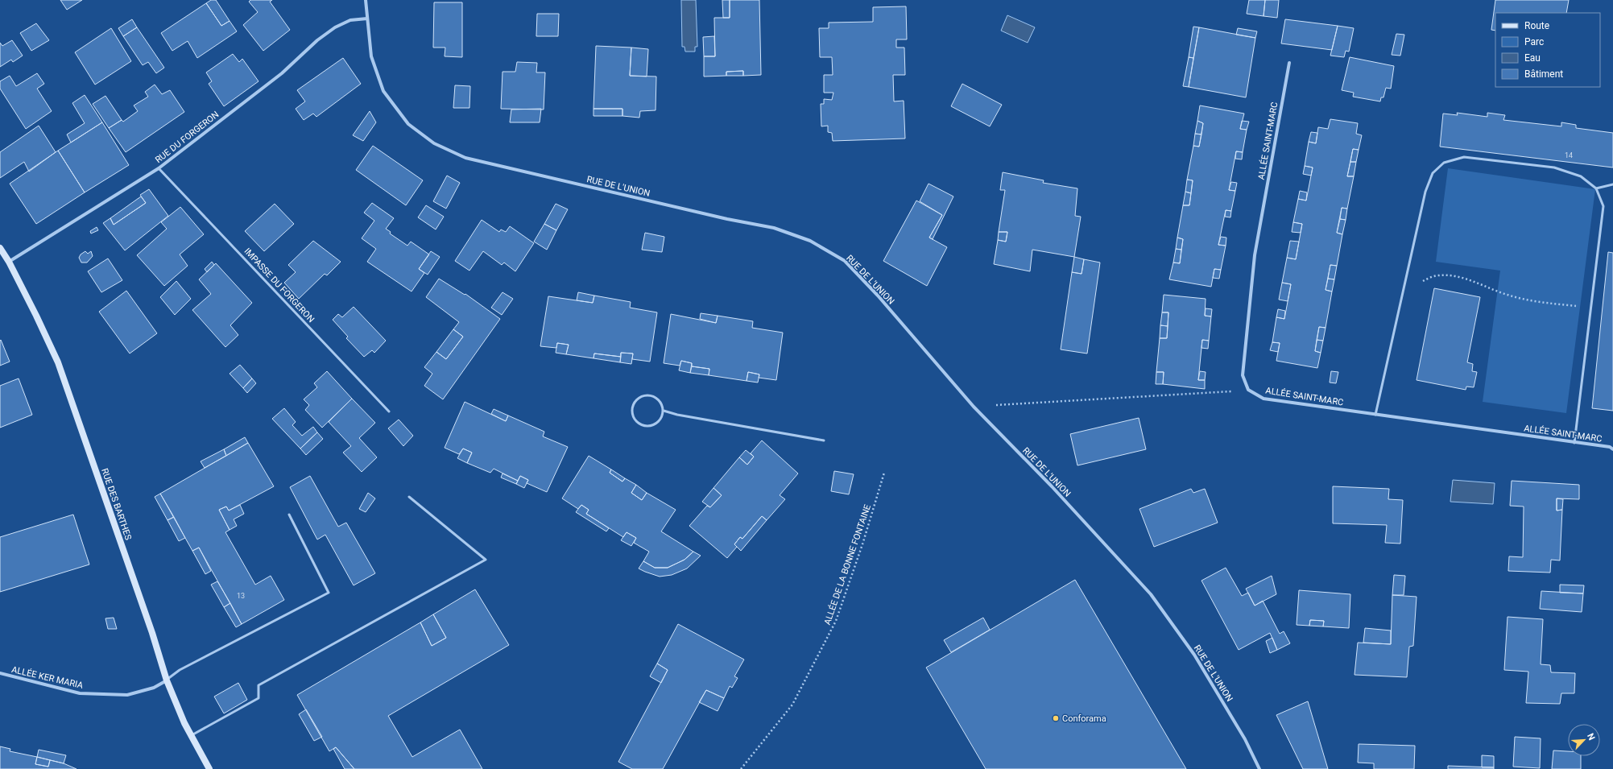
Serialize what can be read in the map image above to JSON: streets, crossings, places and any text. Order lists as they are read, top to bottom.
{
  "streets": {
    "street": [
      "RUE DU FORGERON",
      "ALLÉE SAINT-MARC",
      "RUE DE L'UNION",
      "RUE DES BARTHES",
      "ALLÉE KER MARIA"
    ],
    "lane": ["IMPASSE DU FORGERON"],
    "path": ["ALLÉE DE LA BONNE FONTAINE"]
  },
  "crossings": [
    ["RUE DU FORGERON", "RUE DE L'UNION"],
    ["RUE DU FORGERON", "IMPASSE DU FORGERON"],
    ["RUE DU FORGERON", "RUE DES BARTHES"],
    ["RUE DES BARTHES", "ALLÉE KER MARIA"]
  ],
  "places": ["Conforama"],
  "house_numbers": ["14", "13"],
  "legend": [
    "Route",
    "Parc",
    "Eau",
    "Bâtiment"
  ],
  "north": "top right"
}
